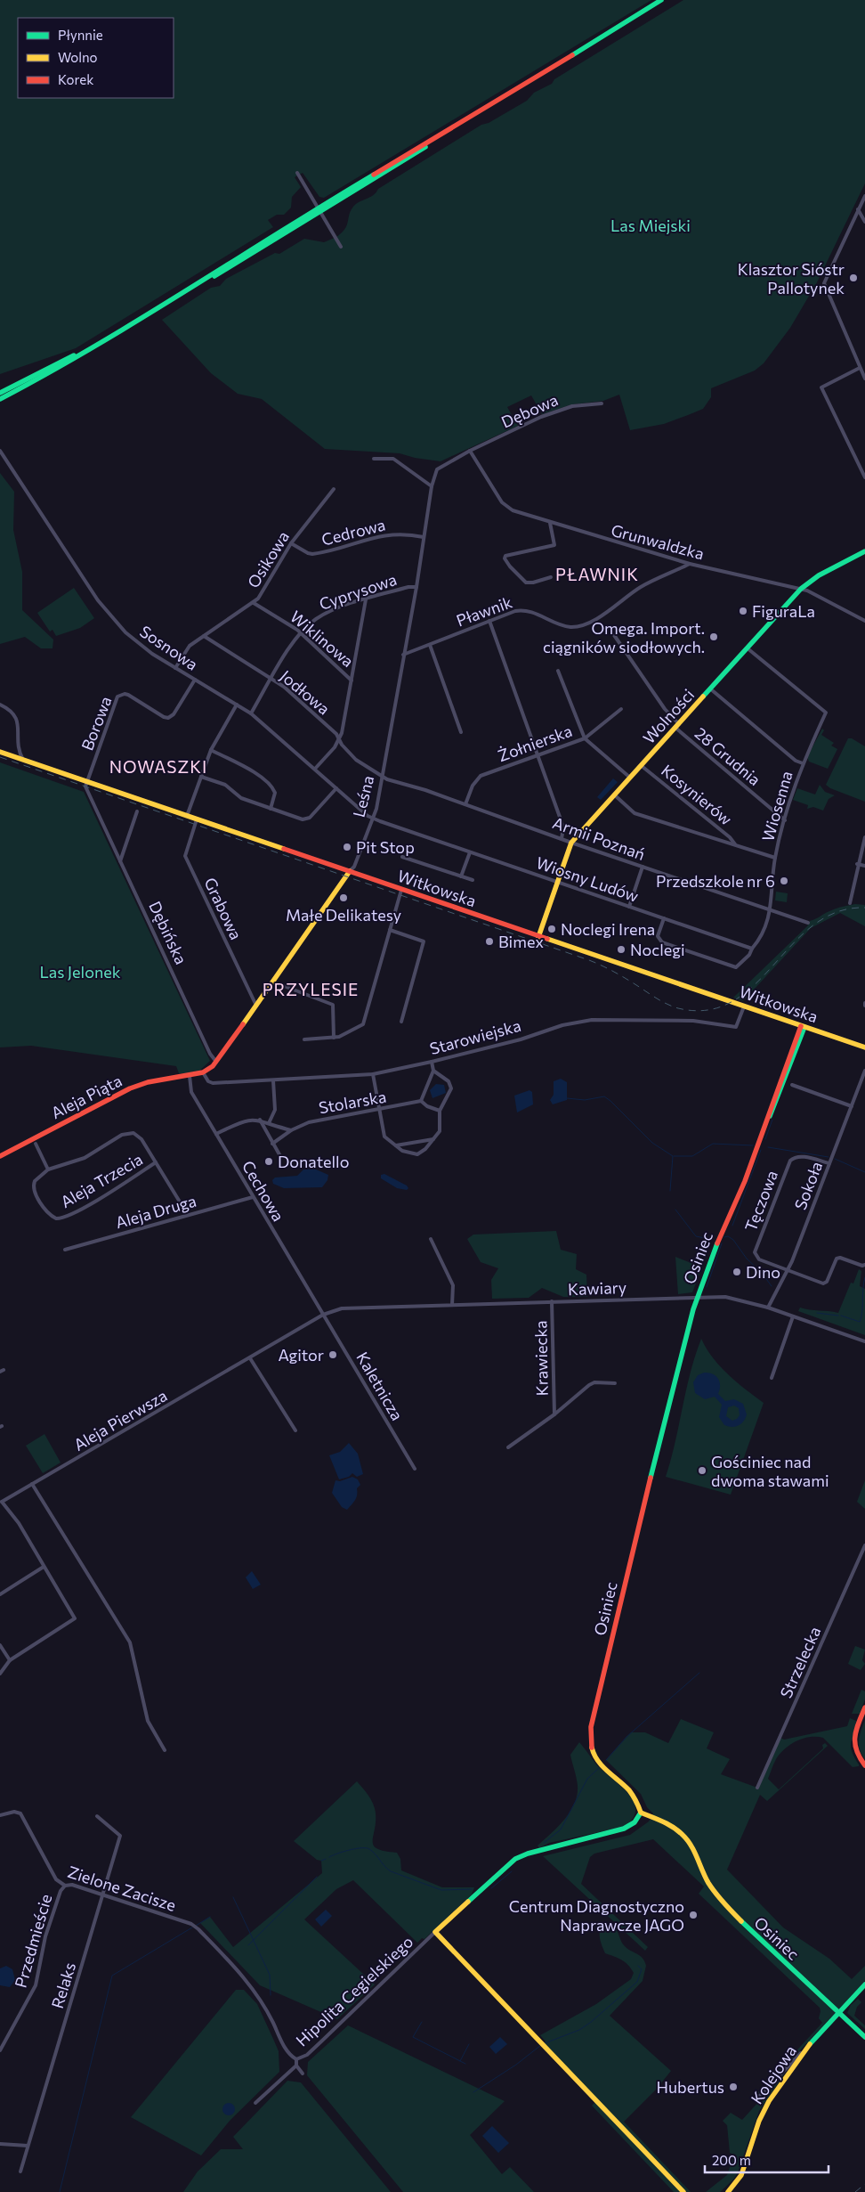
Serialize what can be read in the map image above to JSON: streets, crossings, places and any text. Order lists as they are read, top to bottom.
{
  "streets": {
    "street": [
      "Dębowa",
      "Cedrowa",
      "Grunwaldzka",
      "Osikowa",
      "Cyprysowa",
      "Pławnik",
      "Wiklinowa",
      "Sosnowa",
      "Jodłowa",
      "Wolności",
      "Borowa",
      "Żołnierska",
      "28 Grudnia",
      "Kosynierów",
      "Leśna",
      "Wiosenna",
      "Armii Poznań",
      "Wiosny Ludów",
      "Witkowska",
      "Grabowa",
      "Dębińska",
      "Starowiejska",
      "Aleja Piąta",
      "Stolarska",
      "Aleja Trzecia",
      "Sokoła",
      "Cechowa",
      "Tęczowa",
      "Aleja Druga",
      "Osiniec",
      "Kawiary",
      "Krawiecka",
      "Kaletnicza",
      "Aleja Pierwsza",
      "Strzelecka",
      "Zielone Zacisze",
      "Przedmieście",
      "Relaks",
      "Hipolita Cegielskiego",
      "Kolejowa"
    ]
  },
  "crossings": [
    ["Dębowa", "Grunwaldzka"],
    ["Dębowa", "Leśna"],
    ["Cedrowa", "Osikowa"],
    ["Cedrowa", "Leśna"],
    ["Grunwaldzka", "Pławnik"],
    ["Grunwaldzka", "Wolności"],
    ["Osikowa", "Wiklinowa"],
    ["Osikowa", "Sosnowa"],
    ["Osikowa", "Jodłowa"],
    ["Cyprysowa", "Wiklinowa"],
    ["Cyprysowa", "Sosnowa"],
    ["Cyprysowa", "Jodłowa"],
    ["Cyprysowa", "Leśna"],
    ["Pławnik", "Leśna"],
    ["Sosnowa", "Borowa"],
    ["Sosnowa", "Leśna"],
    ["Sosnowa", "Wiosny Ludów"],
    ["Jodłowa", "Leśna"],
    ["Jodłowa", "Armii Poznań"],
    ["Wolności", "28 Grudnia"],
    ["Wolności", "Kosynierów"],
    ["Wolności", "Wiosenna"],
    ["Wolności", "Armii Poznań"],
    ["Wolności", "Wiosny Ludów"],
    ["Wolności", "Witkowska"],
    ["Borowa", "Witkowska"],
    ["Borowa", "Dębińska"],
    ["Żołnierska", "Armii Poznań"],
    ["28 Grudnia", "Wiosenna"],
    ["Leśna", "Armii Poznań"],
    ["Leśna", "Wiosny Ludów"],
    ["Leśna", "Witkowska"],
    ["Leśna", "Grabowa"],
    ["Leśna", "Dębińska"],
    ["Leśna", "Starowiejska"],
    ["Leśna", "Aleja Piąta"],
    ["Leśna", "Cechowa"],
    ["Wiosenna", "Armii Poznań"],
    ["Witkowska", "Grabowa"],
    ["Witkowska", "Dębińska"],
    ["Witkowska", "Starowiejska"],
    ["Witkowska", "Osiniec"],
    ["Aleja Piąta", "Cechowa"],
    ["Sokoła", "Tęczowa"],
    ["Sokoła", "Kawiary"],
    ["Cechowa", "Aleja Druga"],
    ["Cechowa", "Kawiary"],
    ["Cechowa", "Kaletnicza"],
    ["Cechowa", "Aleja Pierwsza"],
    ["Osiniec", "Kawiary"],
    ["Osiniec", "Hipolita Cegielskiego"],
    ["Osiniec", "Kolejowa"],
    ["Kawiary", "Krawiecka"],
    ["Kawiary", "Kaletnicza"],
    ["Kawiary", "Aleja Pierwsza"],
    ["Kaletnicza", "Aleja Pierwsza"],
    ["Zielone Zacisze", "Przedmieście"],
    ["Zielone Zacisze", "Relaks"],
    ["Zielone Zacisze", "Hipolita Cegielskiego"]
  ],
  "districts": ["PŁAWNIK", "NOWASZKI", "PRZYLESIE"],
  "parks": ["Las Miejski", "Las Jelonek"],
  "places": [
    "Klasztor Sióstr Pallotynek",
    "FiguraLa",
    "Omega. Import. ciągników siodłowych.",
    "Pit Stop",
    "Przedszkole nr 6",
    "Małe Delikatesy",
    "Noclegi Irena",
    "Bimex",
    "Noclegi",
    "Donatello",
    "Dino",
    "Agitor",
    "Gościniec nad dwoma stawami",
    "Centrum Diagnostyczno Naprawcze JAGO",
    "Hubertus"
  ],
  "legend": ["Płynnie", "Wolno", "Korek"],
  "scale_bar": "200 m"
}
